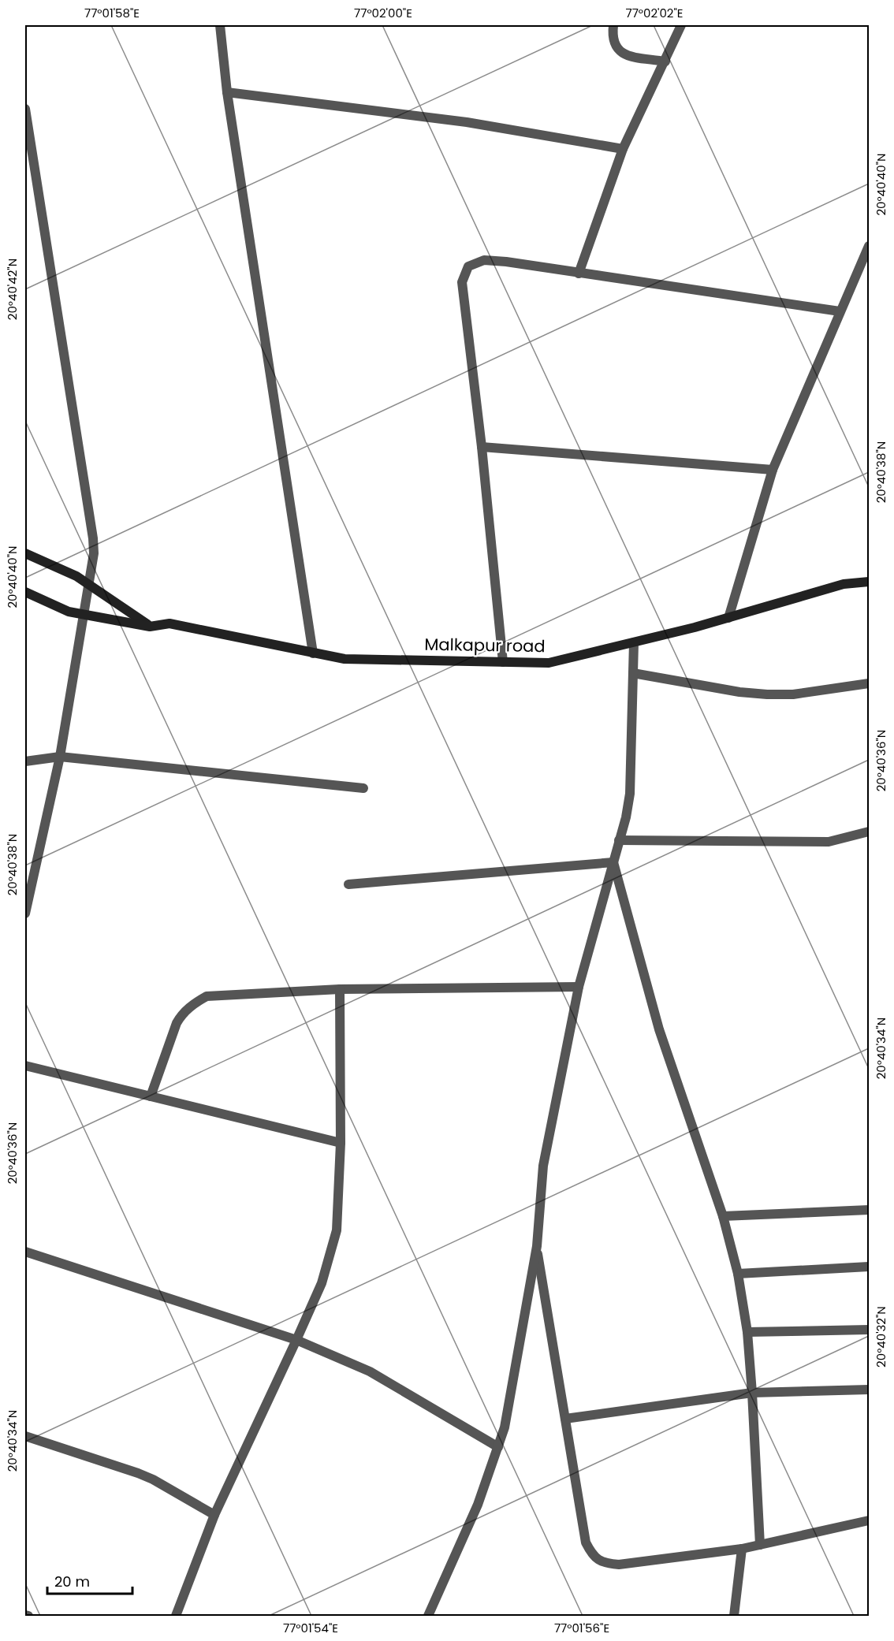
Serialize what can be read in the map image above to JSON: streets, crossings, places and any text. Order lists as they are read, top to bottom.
{
  "streets": {
    "street": ["Malkapur road"]
  },
  "scale_bar": "20 m",
  "coordinates": [
    "77°01'58\"E",
    "77°02'00\"E",
    "77°02'02\"E",
    "20°40'40\"N",
    "20°40'42\"N",
    "20°40'38\"N",
    "20°40'36\"N",
    "20°40'34\"N",
    "20°40'32\"N",
    "77°01'54\"E",
    "77°01'56\"E"
  ]
}
